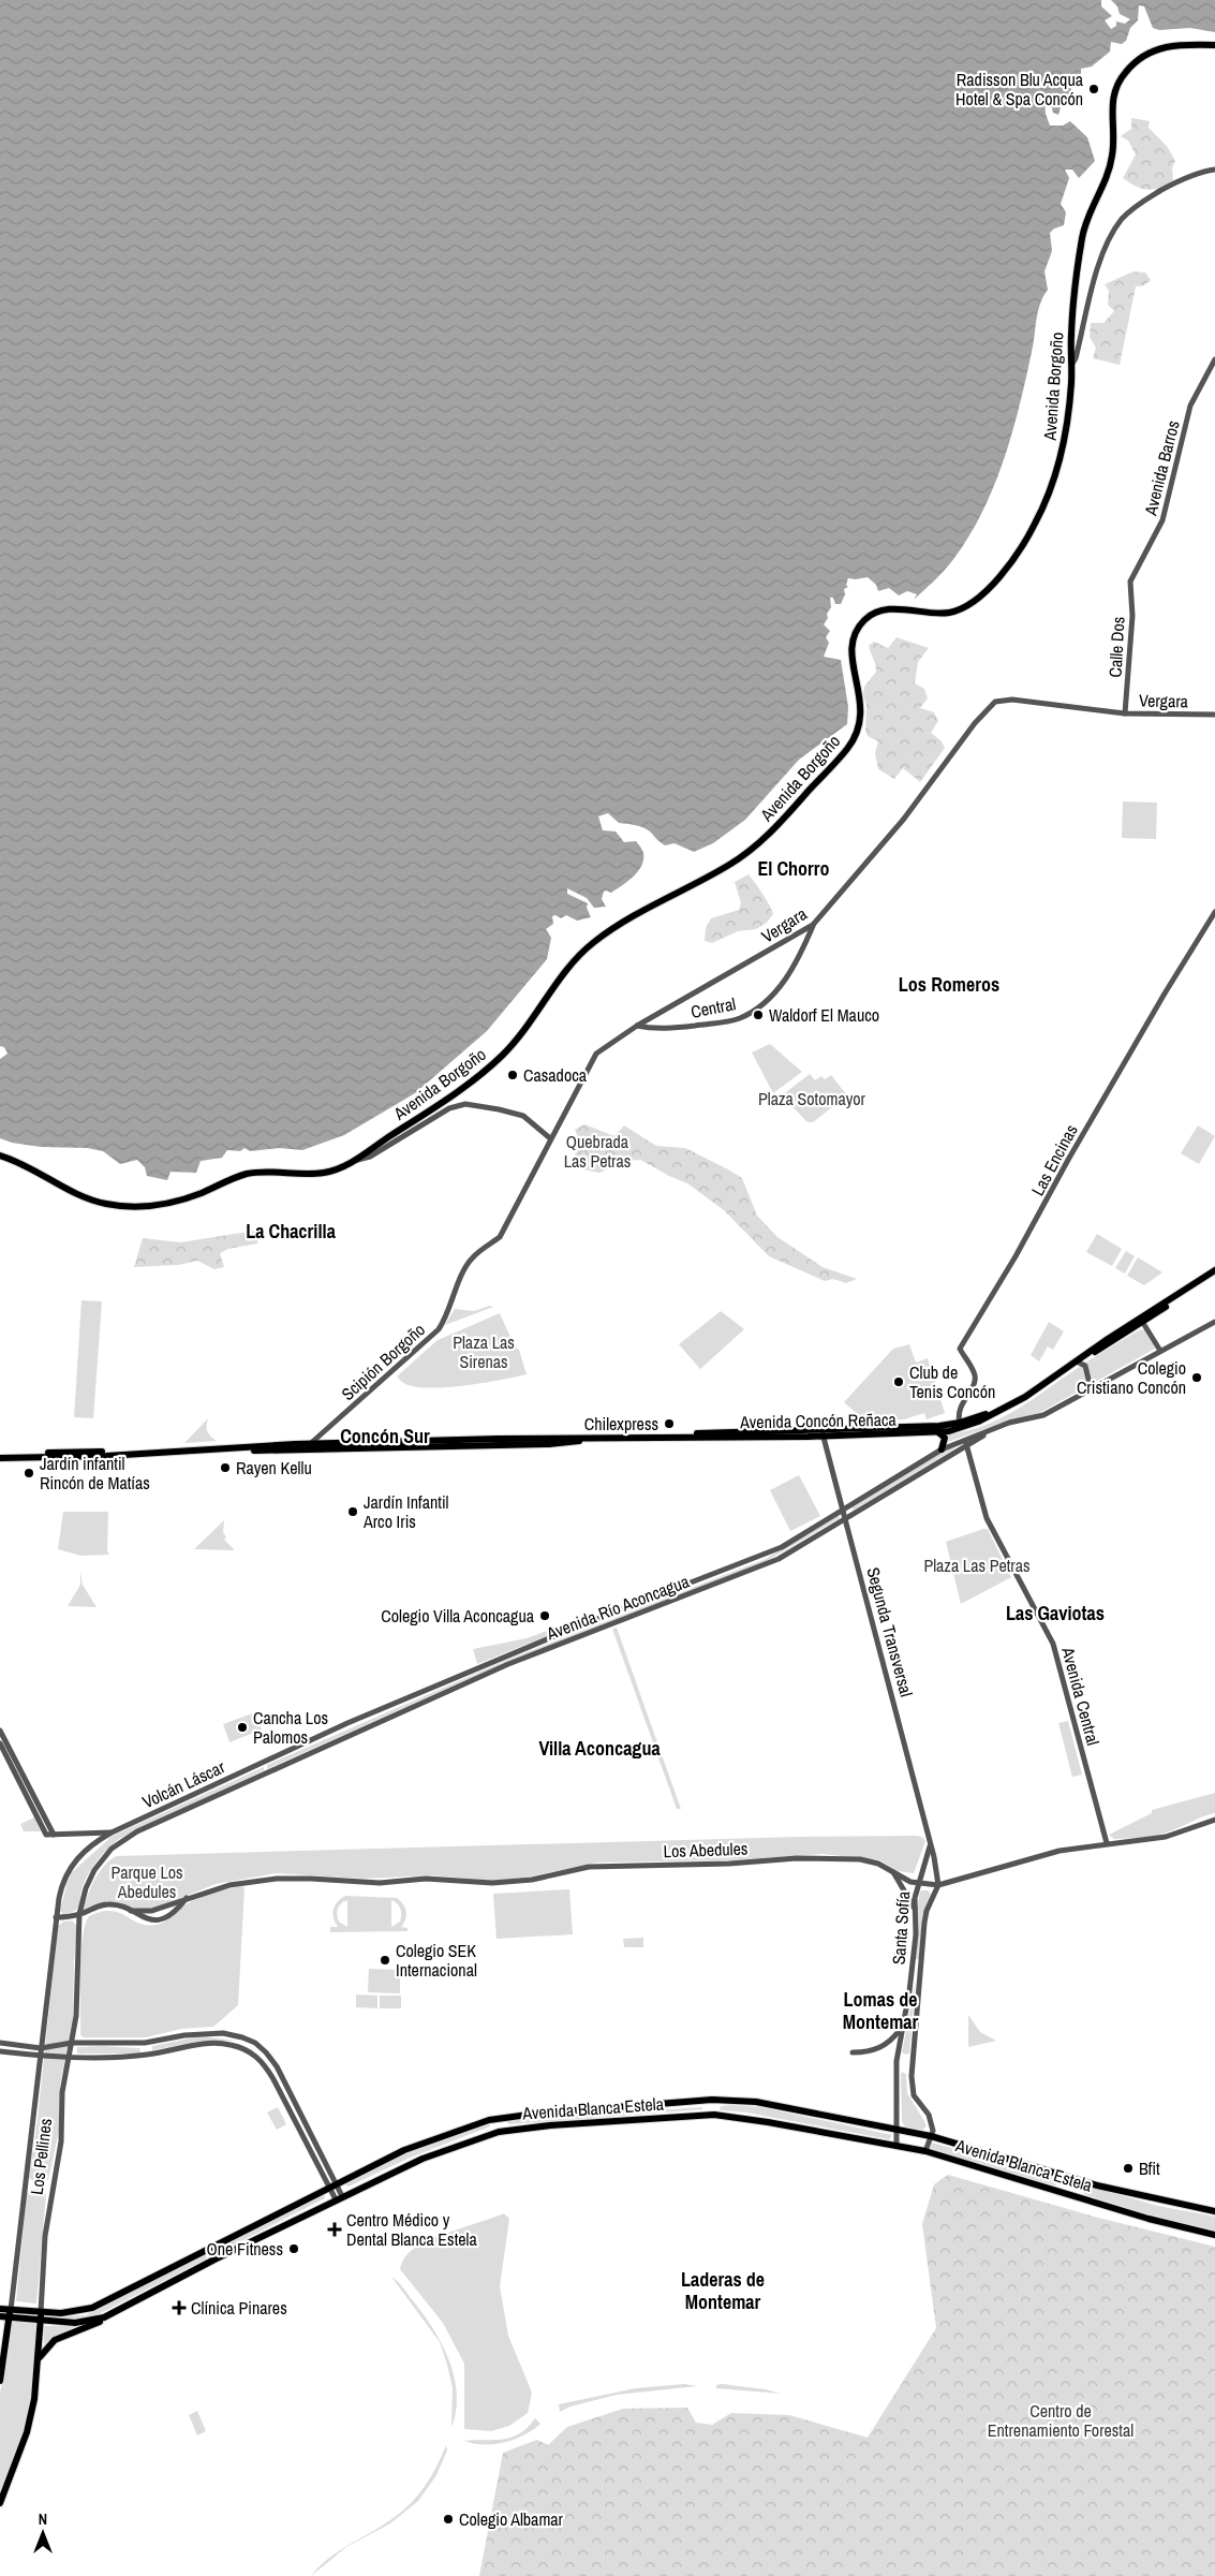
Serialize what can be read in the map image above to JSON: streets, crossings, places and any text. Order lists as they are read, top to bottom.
{
  "streets": {
    "main road": [
      "Avenida Borgoño",
      "Avenida Concón Reñaca",
      "Avenida Blanca Estela",
      "Los Pellines"
    ],
    "street": [
      "Avenida Barros",
      "Calle Dos",
      "Vergara",
      "Central",
      "Las Encinas",
      "Scipión Borgoño",
      "Avenida Río Aconcagua",
      "Segunda Transversal",
      "Avenida Central",
      "Volcán Láscar",
      "Los Abedules",
      "Santa Sofía"
    ]
  },
  "crossings": [
    ["Avenida Barros", "Calle Dos"],
    ["Calle Dos", "Vergara"],
    ["Vergara", "Central"],
    ["Vergara", "Scipión Borgoño"],
    ["Las Encinas", "Avenida Concón Reñaca"],
    ["Scipión Borgoño", "Avenida Concón Reñaca"],
    ["Avenida Concón Reñaca", "Segunda Transversal"],
    ["Avenida Río Aconcagua", "Segunda Transversal"],
    ["Avenida Río Aconcagua", "Avenida Central"],
    ["Avenida Río Aconcagua", "Volcán Láscar"],
    ["Segunda Transversal", "Santa Sofía"],
    ["Avenida Central", "Los Abedules"],
    ["Volcán Láscar", "Los Pellines"],
    ["Los Abedules", "Santa Sofía"],
    ["Los Abedules", "Los Pellines"],
    ["Santa Sofía", "Avenida Blanca Estela"],
    ["Avenida Blanca Estela", "Los Pellines"]
  ],
  "districts": [
    "El Chorro",
    "Los Romeros",
    "La Chacrilla",
    "Concón Sur",
    "Las Gaviotas",
    "Villa Aconcagua",
    "Lomas de Montemar",
    "Laderas de Montemar"
  ],
  "parks": [
    "Plaza Sotomayor",
    "Quebrada Las Petras",
    "Plaza Las Sirenas",
    "Plaza Las Petras",
    "Parque Los Abedules",
    "Centro de Entrenamiento Forestal"
  ],
  "places": {
    "other": [
      "Radisson Blu Acqua Hotel & Spa Concón",
      "Waldorf El Mauco",
      "Casadoca",
      "Colegio Cristiano Concón",
      "Club de Tenis Concón",
      "Chilexpress",
      "Rayen Kellu",
      "Jardín infantil Rincón de Matías",
      "Jardín Infantil Arco Iris",
      "Colegio Villa Aconcagua",
      "Cancha Los Palomos",
      "Colegio SEK Internacional",
      "Bfit",
      "One Fitness",
      "Colegio Albamar"
    ],
    "health": ["Centro Médico y Dental Blanca Estela", "Clínica Pinares"]
  },
  "north": "top"
}
